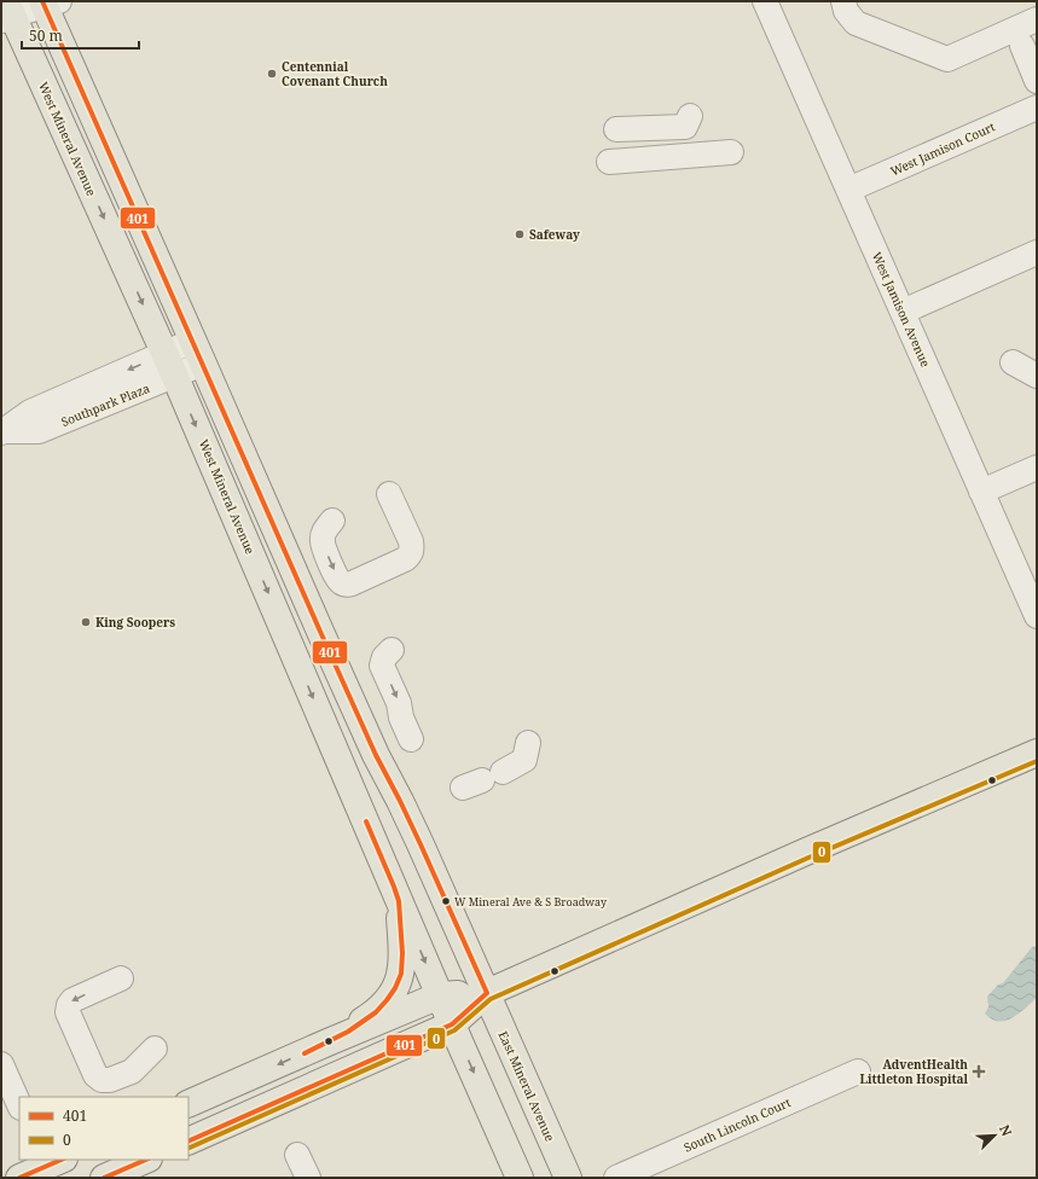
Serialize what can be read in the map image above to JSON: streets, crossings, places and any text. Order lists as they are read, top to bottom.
{
  "streets": {
    "main road": ["West Mineral Avenue", "East Mineral Avenue"],
    "street": [
      "West Jamison Court",
      "West Jamison Avenue",
      "Southpark Plaza",
      "South Lincoln Court"
    ]
  },
  "crossings": [
    ["West Mineral Avenue", "Southpark Plaza"],
    ["West Jamison Court", "West Jamison Avenue"]
  ],
  "places": {
    "other": [
      "Centennial Covenant Church",
      "Safeway",
      "King Soopers",
      "W Mineral Ave & S Broadway"
    ],
    "health": ["AdventHealth Littleton Hospital"]
  },
  "lines": ["transit line 401", "transit line 0"],
  "legend": ["401", "0"],
  "scale_bar": "50 m",
  "north": "top right"
}
